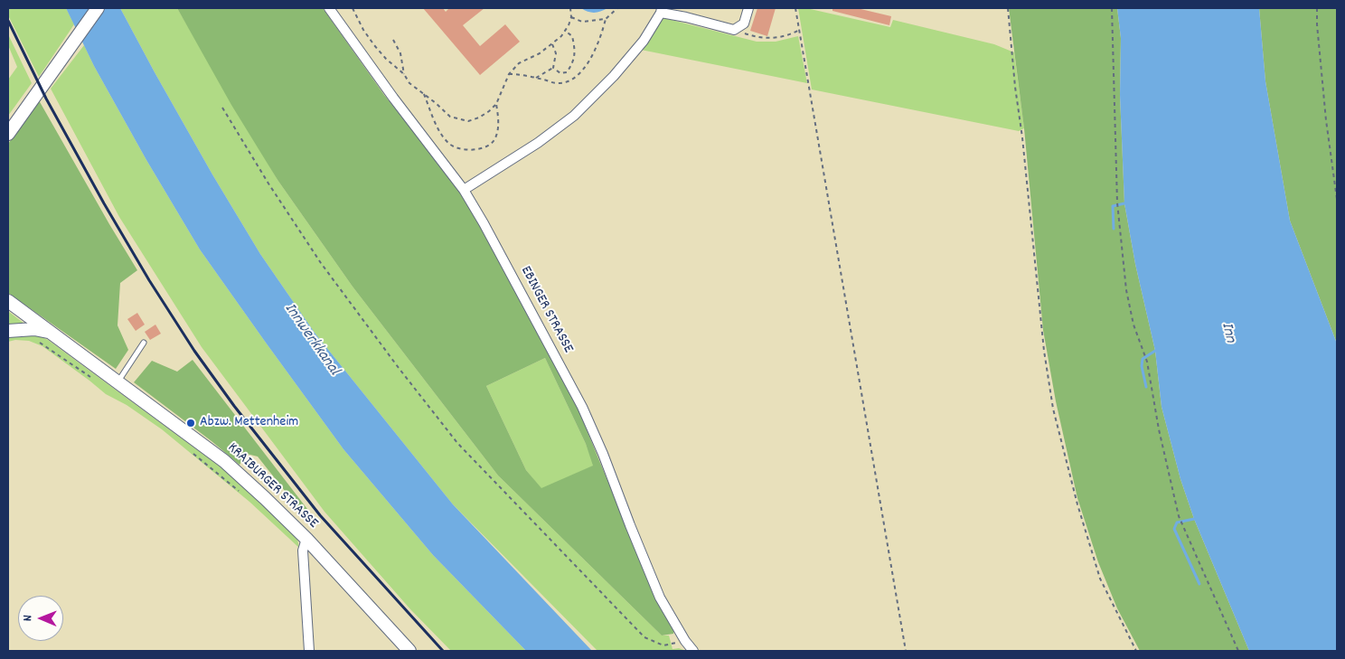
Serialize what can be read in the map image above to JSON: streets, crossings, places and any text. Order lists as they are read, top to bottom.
{
  "streets": {
    "main road": ["KRAIBURGER STRASSE"],
    "street": ["EBINGER STRASSE"]
  },
  "water": ["Inn", "Innwerkkanal"],
  "places": ["Abzw. Mettenheim"],
  "north": "left"
}
